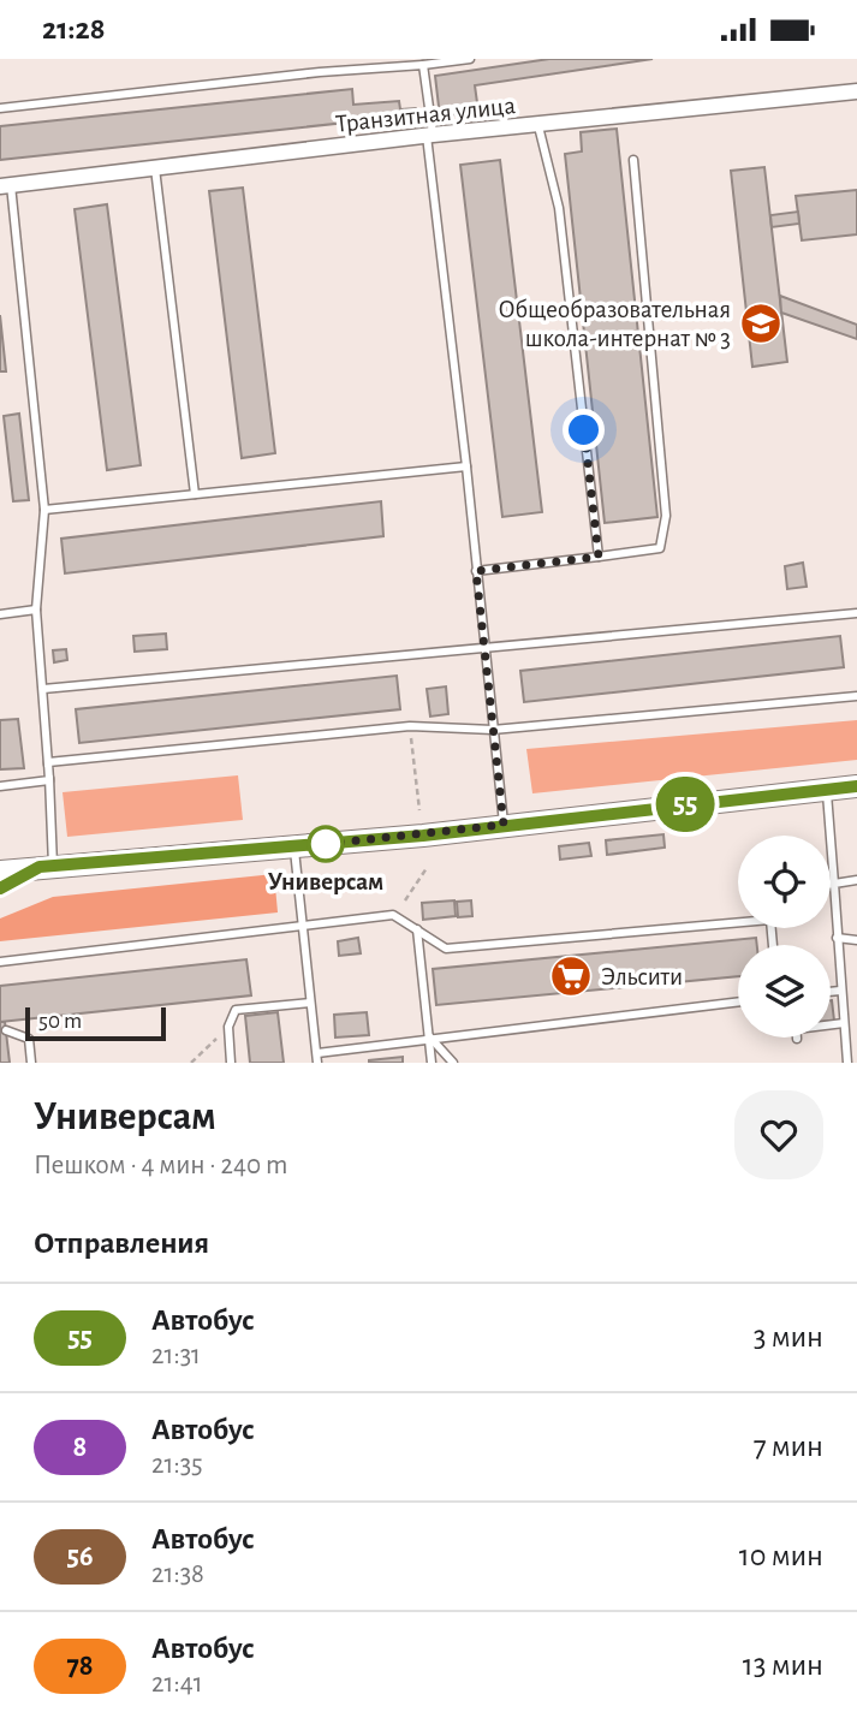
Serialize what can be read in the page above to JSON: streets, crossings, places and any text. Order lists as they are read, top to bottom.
{
  "streets": {
    "street": ["Транзитная улица"]
  },
  "places": {
    "school or university": ["Общеобразовательная школа-интернат № 3"],
    "other": ["Универсам"],
    "supermarket": ["Эльсити"]
  },
  "lines": ["bus line 55"],
  "scale_bar": "50 m",
  "page": {
    "status": "21:28",
    "on_map": "55",
    "scale": "50 m",
    "heading": [
      ["Универсам", "Пешком · 4 мин · 240 m"],
      "Отправления"
    ],
    "list": [
      {
        "mark": "55",
        "name": "Автобус",
        "note": "21:31",
        "value": "3 мин"
      },
      {
        "mark": "8",
        "name": "Автобус",
        "note": "21:35",
        "value": "7 мин"
      },
      {
        "mark": "56",
        "name": "Автобус",
        "note": "21:38",
        "value": "10 мин"
      },
      {
        "mark": "78",
        "name": "Автобус",
        "note": "21:41",
        "value": "13 мин"
      }
    ]
  }
}
